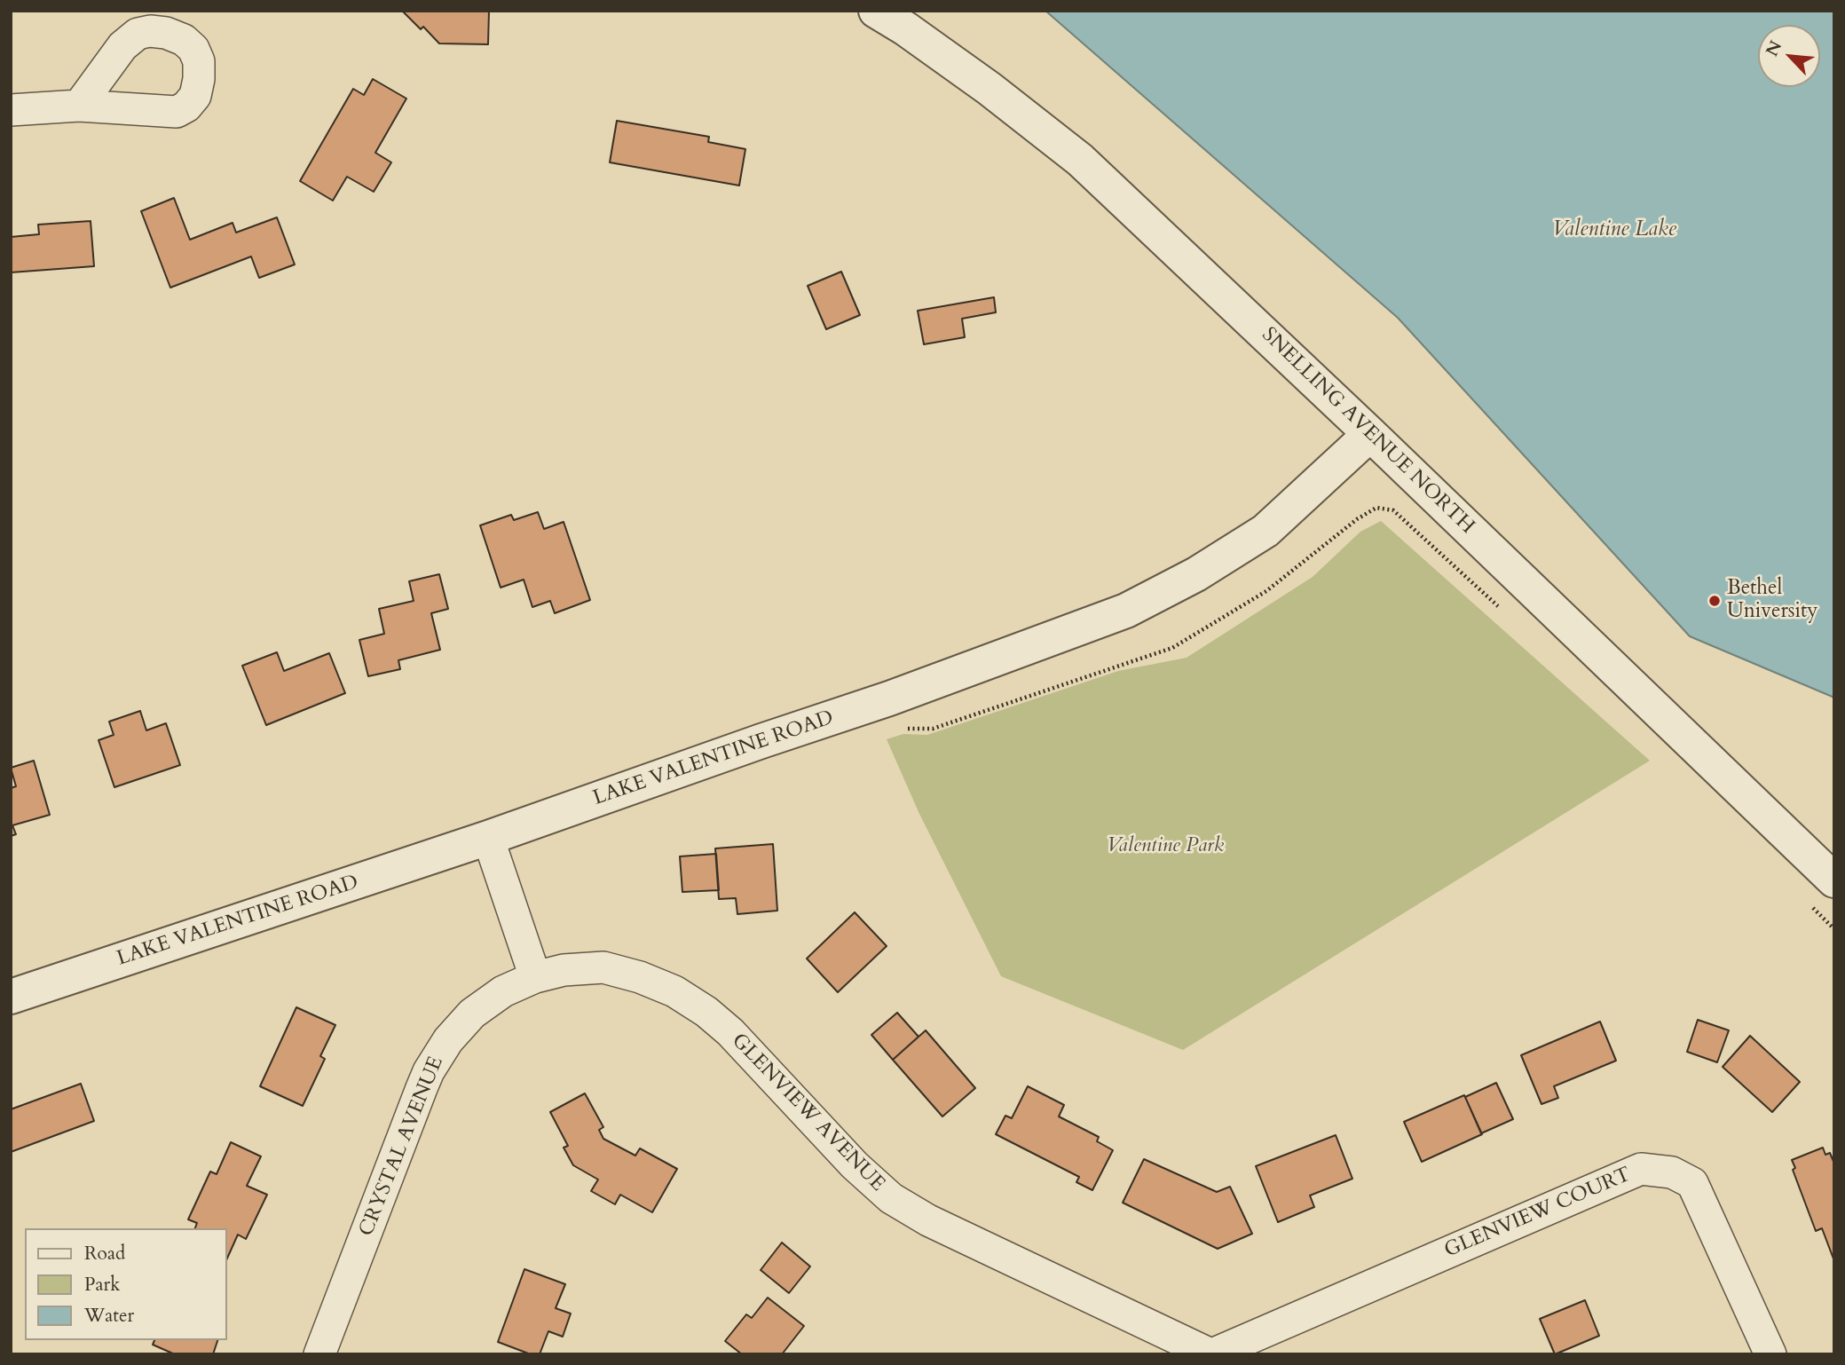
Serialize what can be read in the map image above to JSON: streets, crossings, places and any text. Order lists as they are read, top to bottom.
{
  "streets": {
    "street": [
      "SNELLING AVENUE NORTH",
      "LAKE VALENTINE ROAD",
      "GLENVIEW AVENUE",
      "CRYSTAL AVENUE",
      "GLENVIEW COURT"
    ]
  },
  "crossings": [
    ["SNELLING AVENUE NORTH", "LAKE VALENTINE ROAD"],
    ["GLENVIEW AVENUE", "CRYSTAL AVENUE"],
    ["GLENVIEW AVENUE", "GLENVIEW COURT"]
  ],
  "water": ["Valentine Lake"],
  "parks": ["Valentine Park"],
  "places": ["Bethel University"],
  "legend": ["Road", "Park", "Water"],
  "north": "top left"
}
